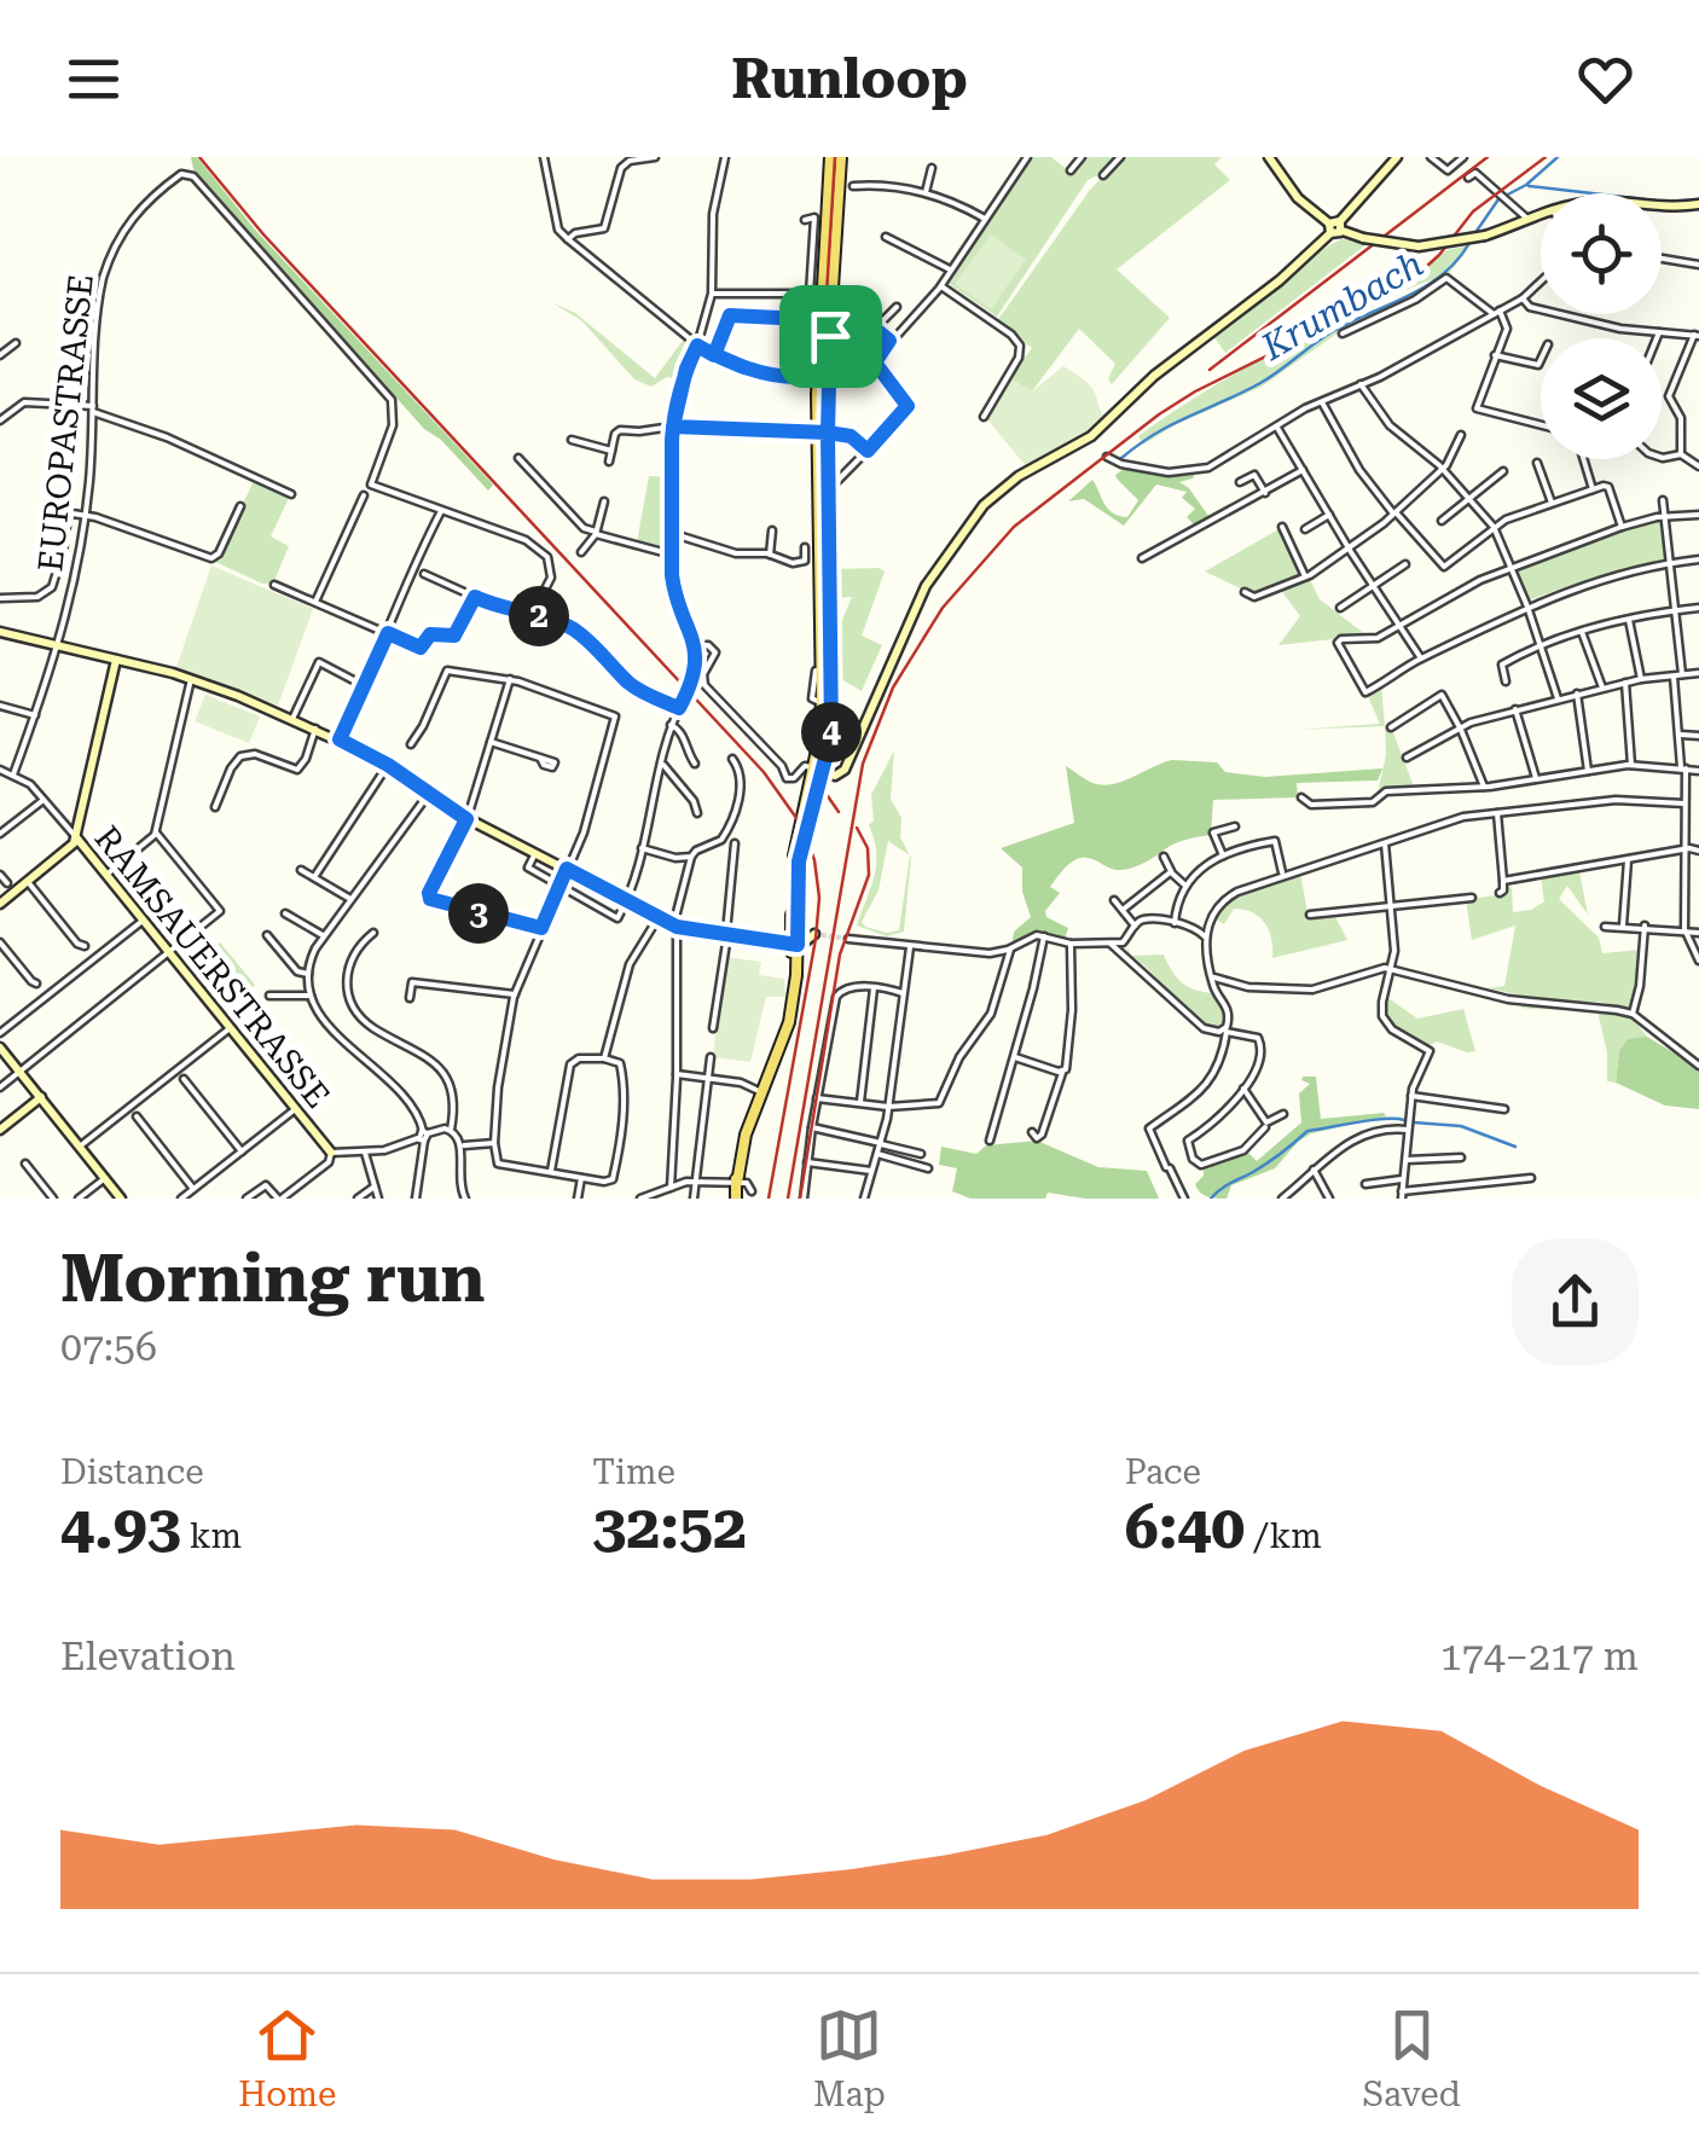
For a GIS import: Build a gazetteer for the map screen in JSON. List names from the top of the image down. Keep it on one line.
{"streets":{"street":["EUROPASTRASSE","RAMSAUERSTRASSE"]},"crossings":[["EUROPASTRASSE","RAMSAUERSTRASSE"]],"water":["Krumbach"],"page":{"header":"Runloop","pins":["2","4","3"],"heading":["Morning run","07:56"],"stats":[["Distance","4.93 km"],["Time","32:52"],["Pace","6:40 /km"]],"chart":["Elevation","174–217 m"],"tabs":["Home","Map","Saved"]}}
